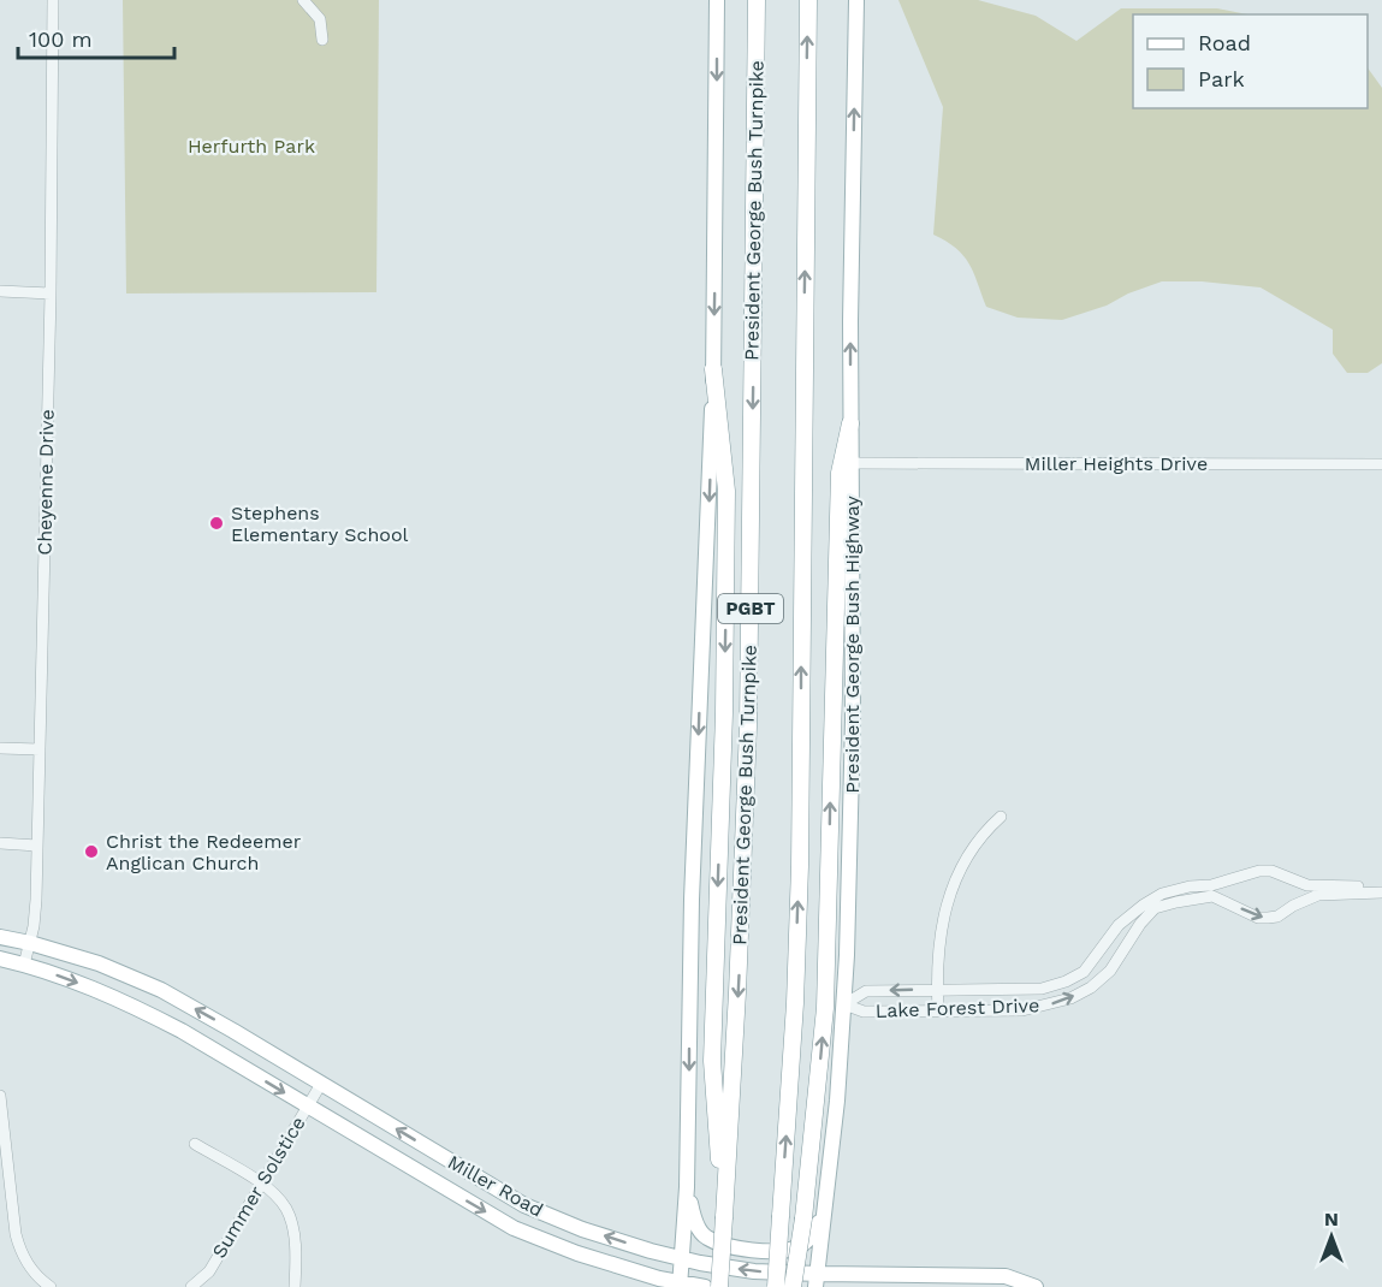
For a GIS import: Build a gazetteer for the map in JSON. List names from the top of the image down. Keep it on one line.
{"streets":{"highway":["President George Bush Turnpike","PGBT"],"main road":["President George Bush Highway","Miller Road"],"street":["Miller Heights Drive","Cheyenne Drive","Lake Forest Drive","Summer Solstice"]},"crossings":[["Miller Heights Drive","President George Bush Highway"],["Cheyenne Drive","Miller Road"],["President George Bush Highway","Lake Forest Drive"],["President George Bush Highway","Miller Road"],["Miller Road","Summer Solstice"]],"parks":["Herfurth Park"],"places":["Stephens Elementary School","Christ the Redeemer Anglican Church"],"legend":["Road","Park"],"scale_bar":"100 m","north":"top"}
